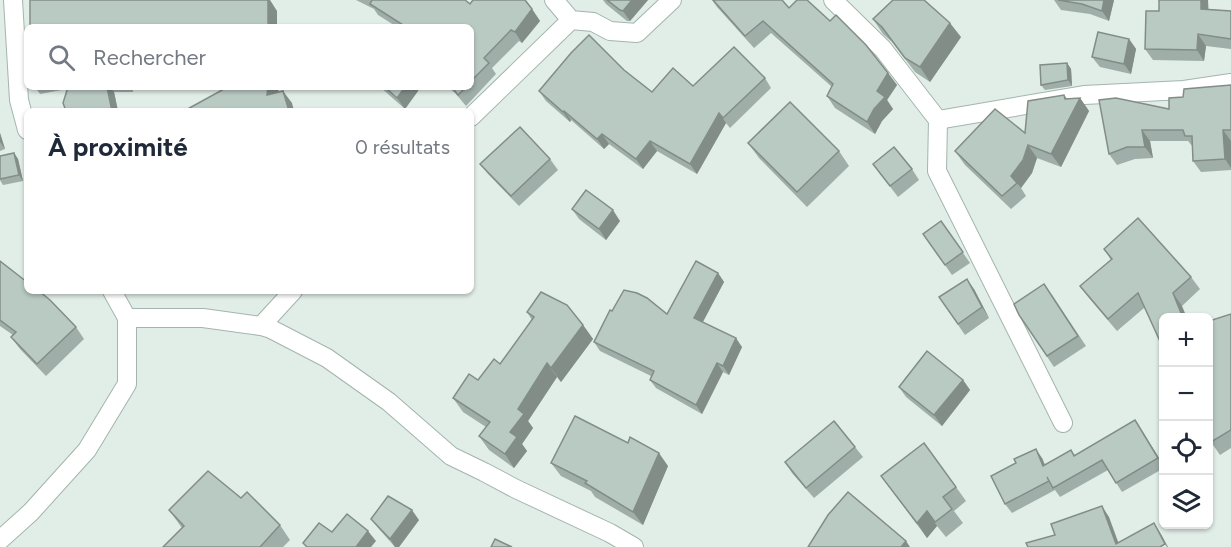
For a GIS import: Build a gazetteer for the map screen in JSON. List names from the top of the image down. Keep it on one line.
{"page":{"search":"Rechercher","heading":["À proximité","0 résultats"],"map_buttons":["+","−"]}}
